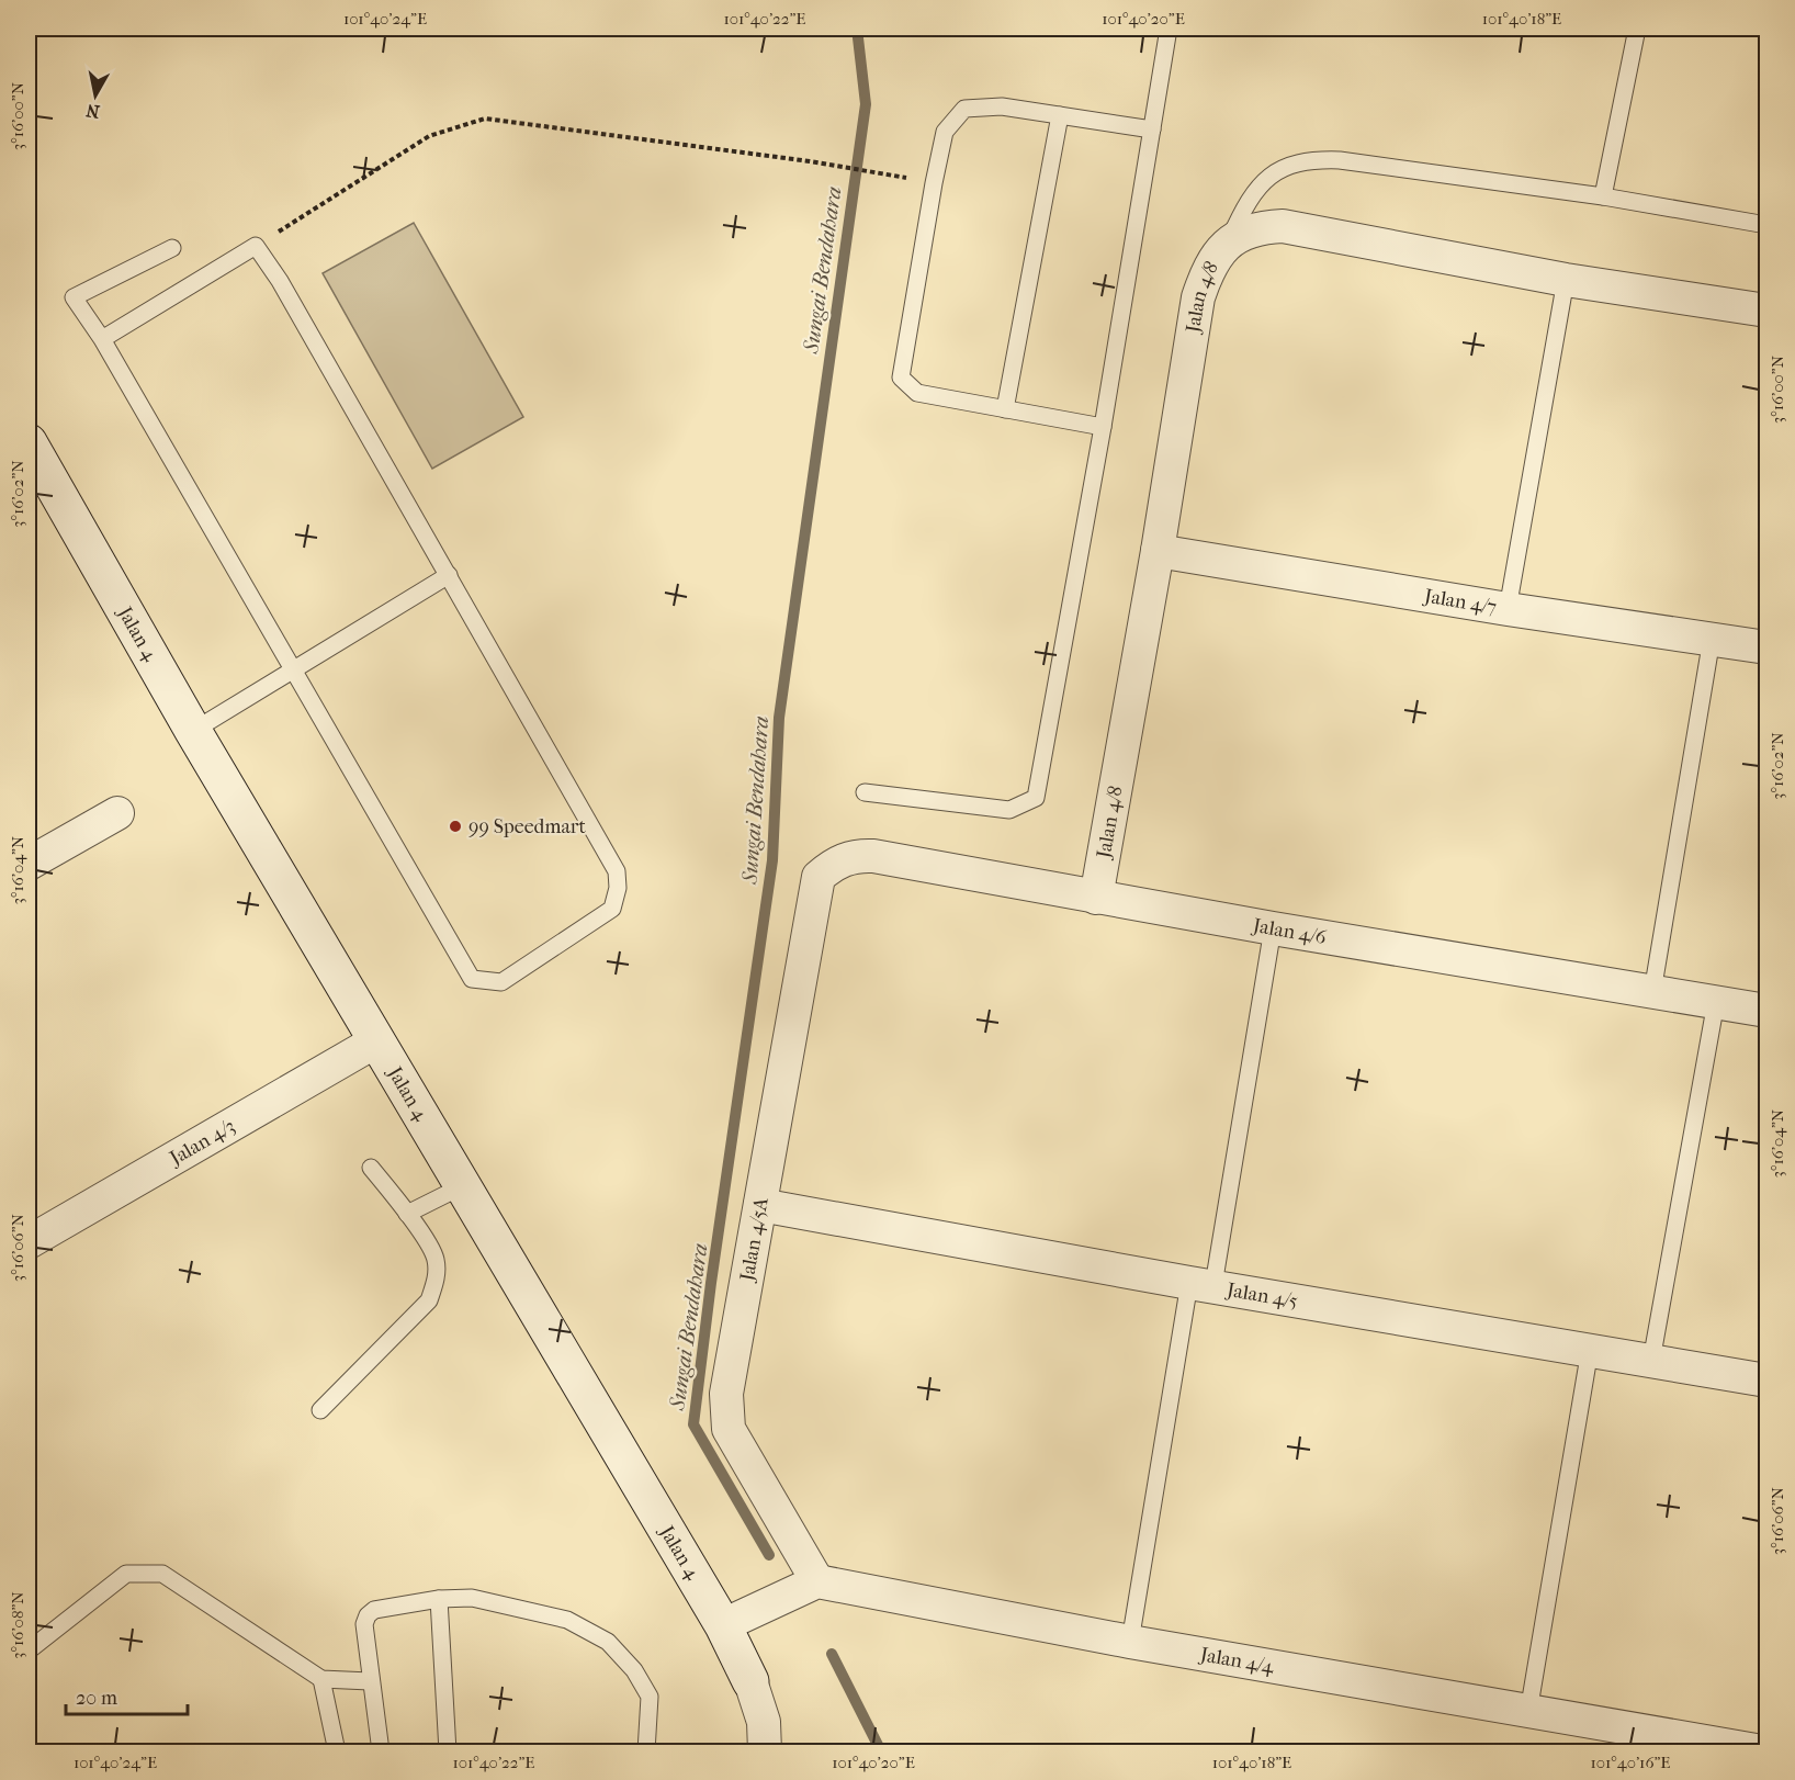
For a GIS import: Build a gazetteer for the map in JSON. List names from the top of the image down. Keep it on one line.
{"streets":{"street":["Jalan 4/8","Jalan 4/7","Jalan 4","Jalan 4/6","Jalan 4/3","Jalan 4/5A","Jalan 4/5","Jalan 4/4"]},"crossings":[["Jalan 4/8","Jalan 4/7"],["Jalan 4/8","Jalan 4/6"],["Jalan 4","Jalan 4/3"],["Jalan 4/6","Jalan 4/5A"],["Jalan 4/5A","Jalan 4/5"],["Jalan 4/5A","Jalan 4/4"]],"water":["Sungai Bendahara"],"places":["99 Speedmart"],"scale_bar":"20 m","north":"bottom","coordinates":["101°40'24\"E","101°40'22\"E","101°40'20\"E","101°40'18\"E","3°16'00\"N","3°16'02\"N","3°16'04\"N","3°16'06\"N","3°16'08\"N","101°40'16\"E"]}
